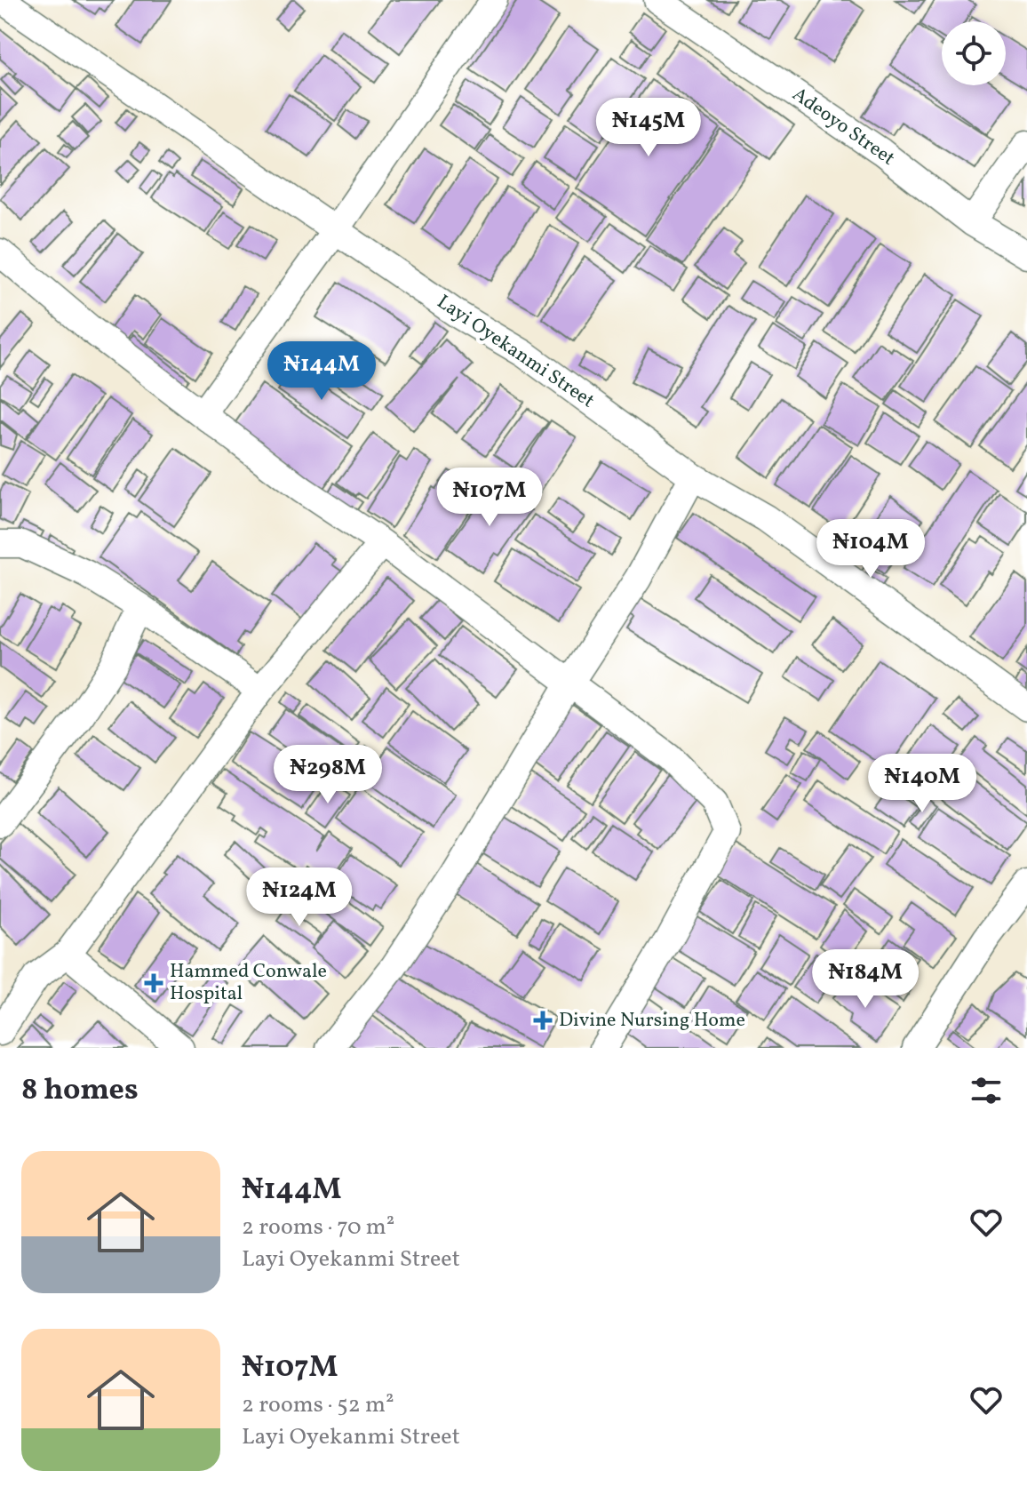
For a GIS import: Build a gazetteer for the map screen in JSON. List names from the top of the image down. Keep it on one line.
{"streets":{"street":["Adeoyo Street","Layi Oyekanmi Street"]},"places":{"health":["Hammed Conwale Hospital","Divine Nursing Home"]},"page":{"price":["₦145M","₦144M","₦107M","₦104M","₦298M","₦140M","₦124M","₦184M"],"heading":"8 homes","list":[{"name":"₦144M","note":"2 rooms · 70 m² · Layi Oyekanmi Street"},{"name":"₦107M","note":"2 rooms · 52 m² · Layi Oyekanmi Street"}]}}
